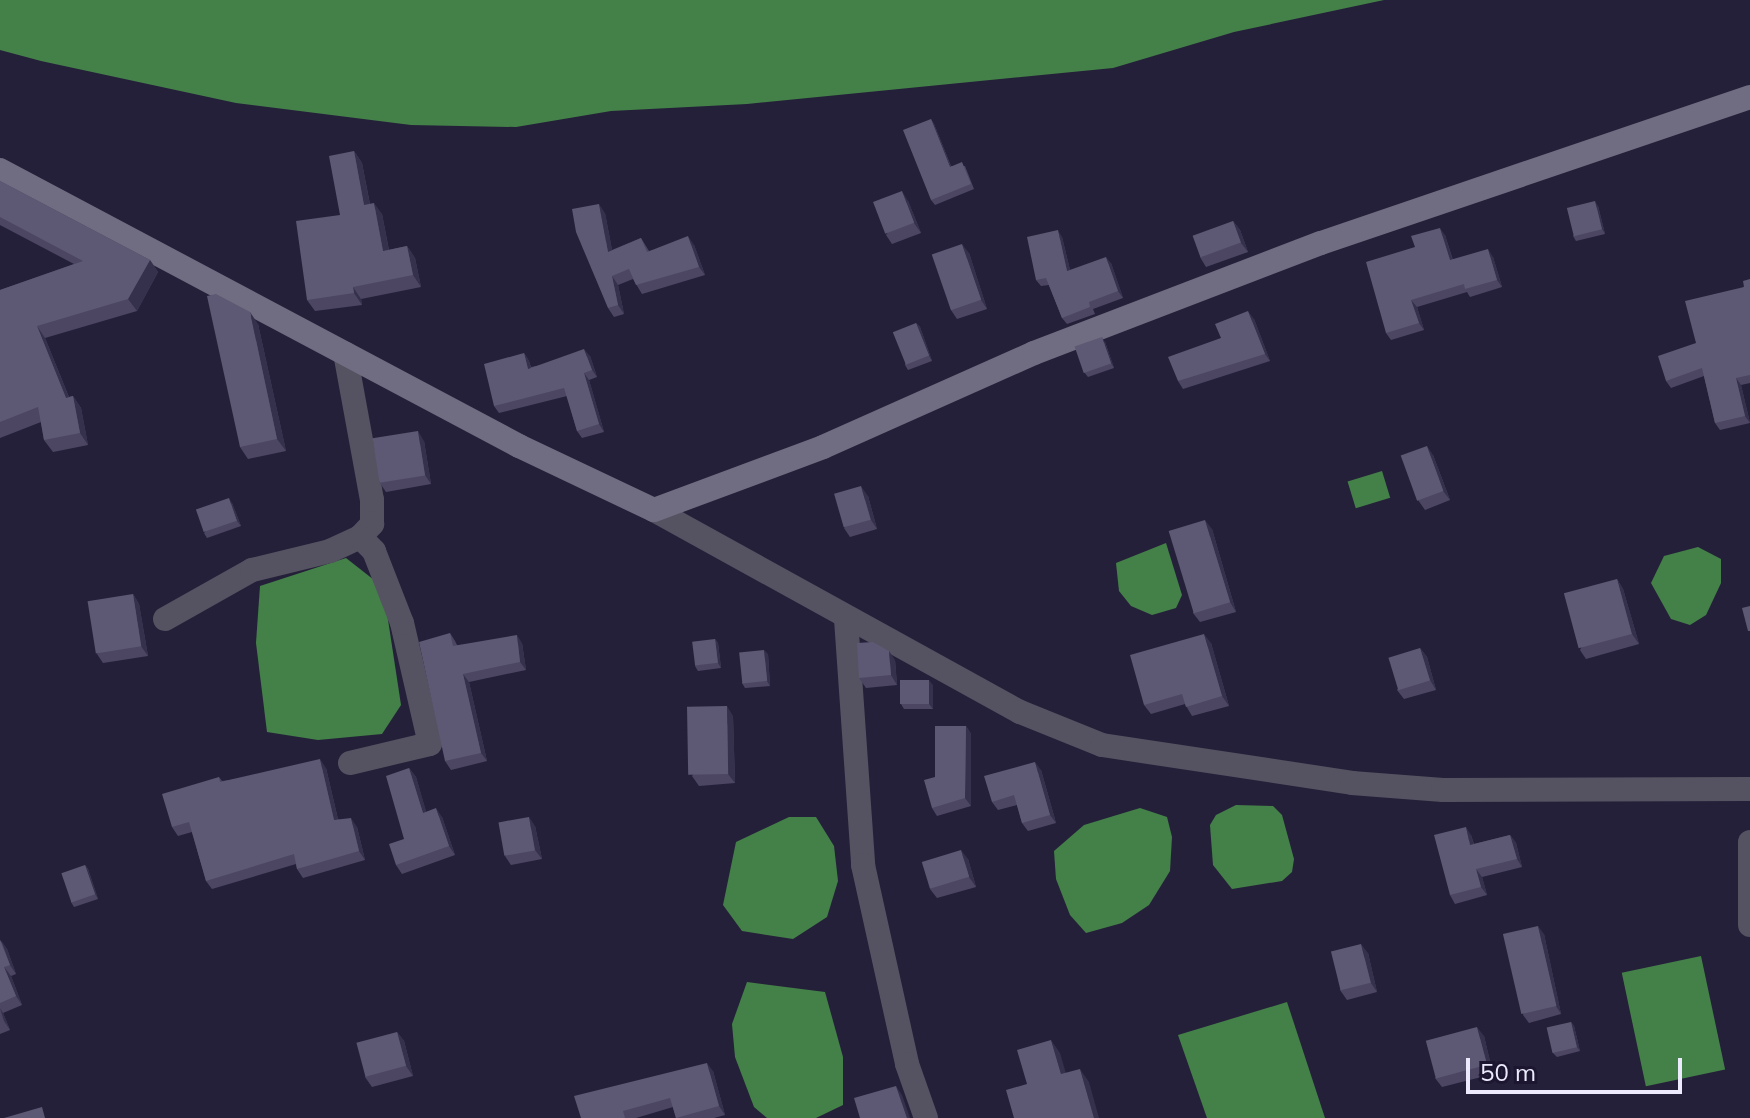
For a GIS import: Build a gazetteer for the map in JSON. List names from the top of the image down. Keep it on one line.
{"scale_bar":"50 m"}
